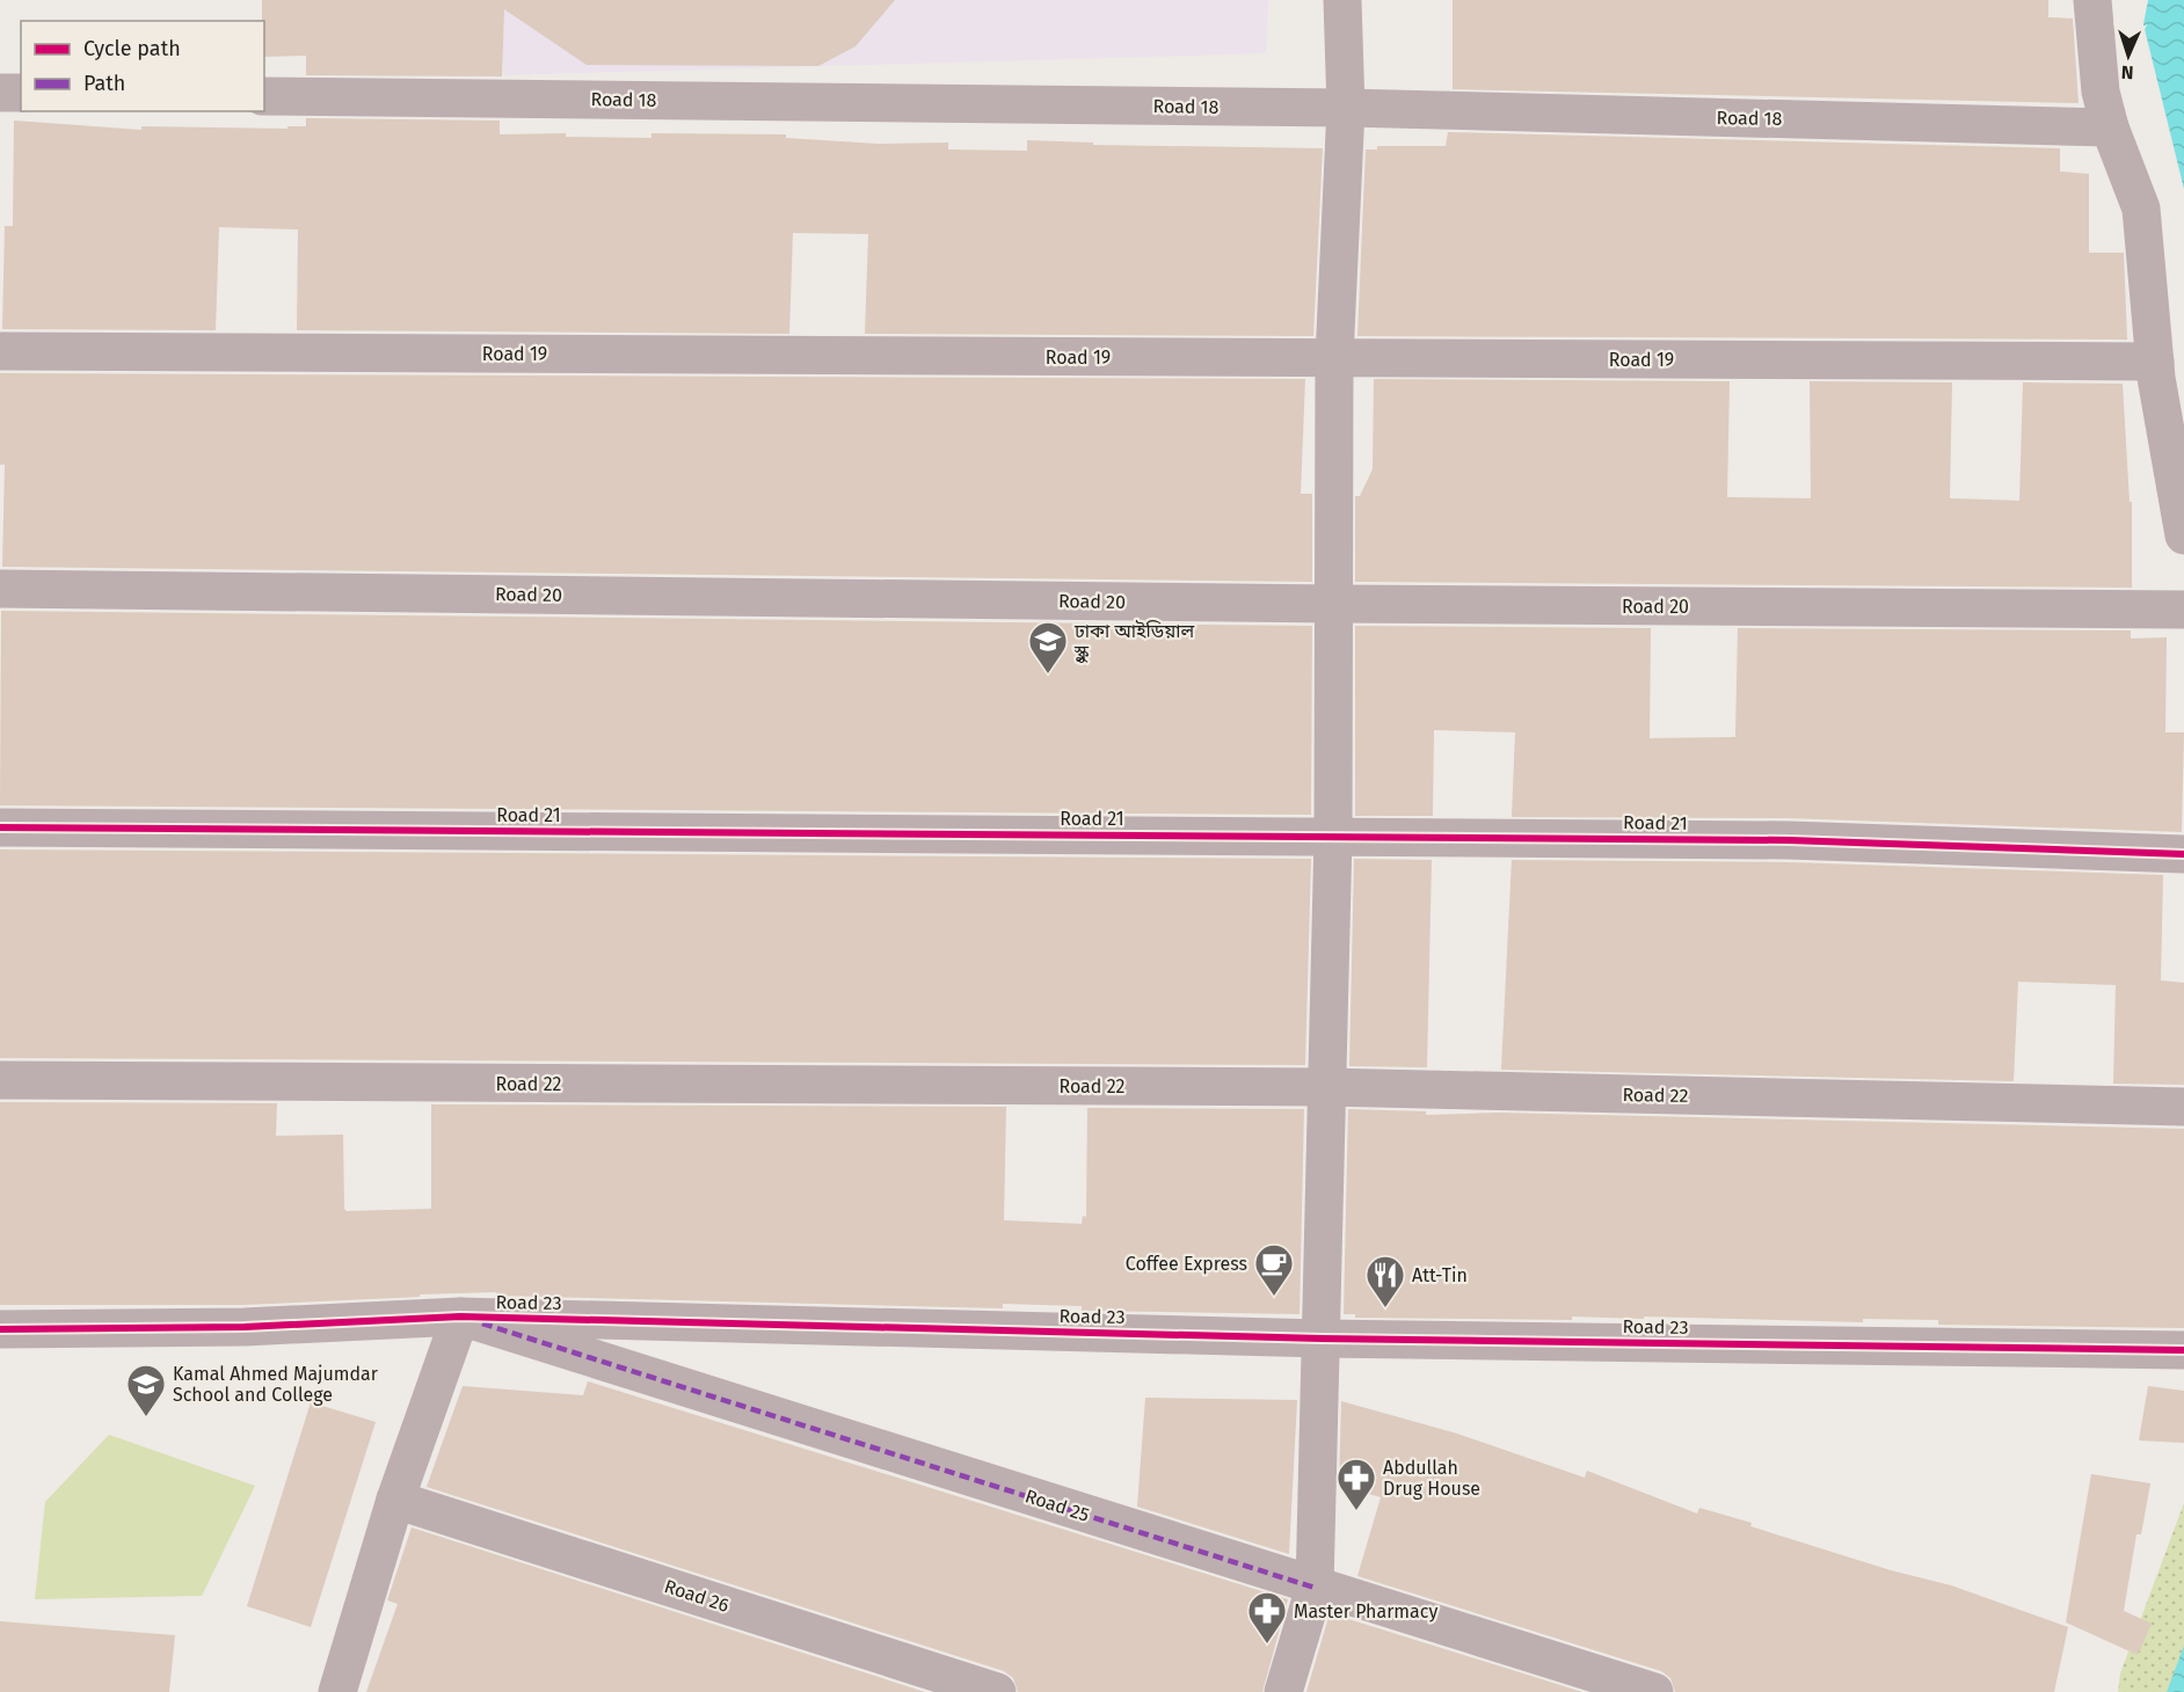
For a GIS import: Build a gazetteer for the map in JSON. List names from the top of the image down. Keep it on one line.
{"streets":{"street":["Road 18","Road 19","Road 20","Road 21","Road 22","Road 23","Road 25","Road 26"]},"crossings":[["Road 23","Road 25"]],"places":{"school or university":["ঢাকা আইডিয়াল স্কুল","Kamal Ahmed Majumdar School and College"],"cafe":["Coffee Express"],"restaurant":["Att-Tin"],"pharmacy":["Abdullah Drug House","Master Pharmacy"]},"legend":["Cycle path","Path"],"north":"bottom"}
